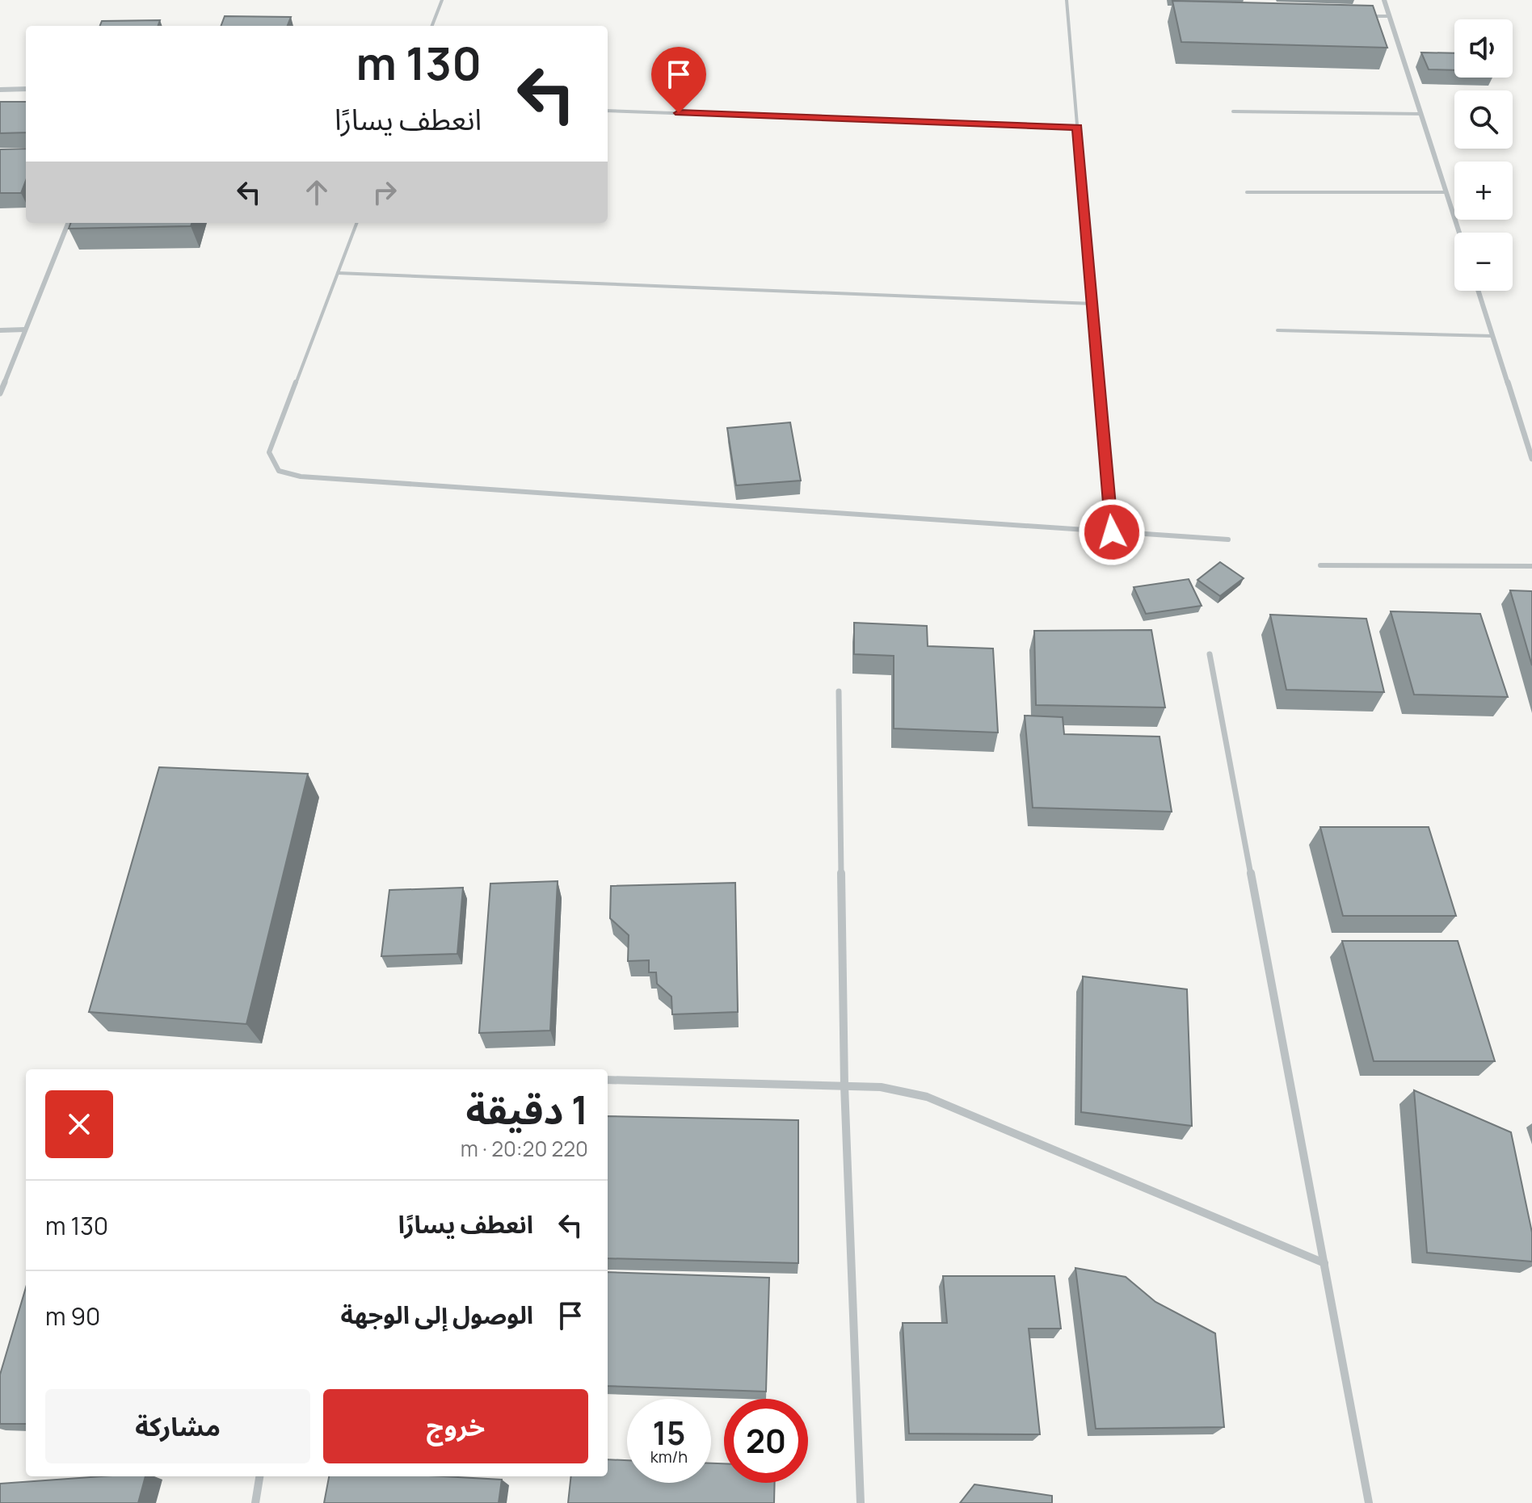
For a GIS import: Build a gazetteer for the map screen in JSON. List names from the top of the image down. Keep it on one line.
{"page":{"map_buttons":["+","−"],"turn":["130 m","انعطف يسارًا"],"heading":["1 دقيقة","220 m · 20:20"],"list":[{"name":"انعطف يسارًا","value":"130 m"},{"name":"الوصول إلى الوجهة","value":"90 m"}],"buttons":["خروج","مشاركة"],"speed":"15 km/h","limit":"20"}}
